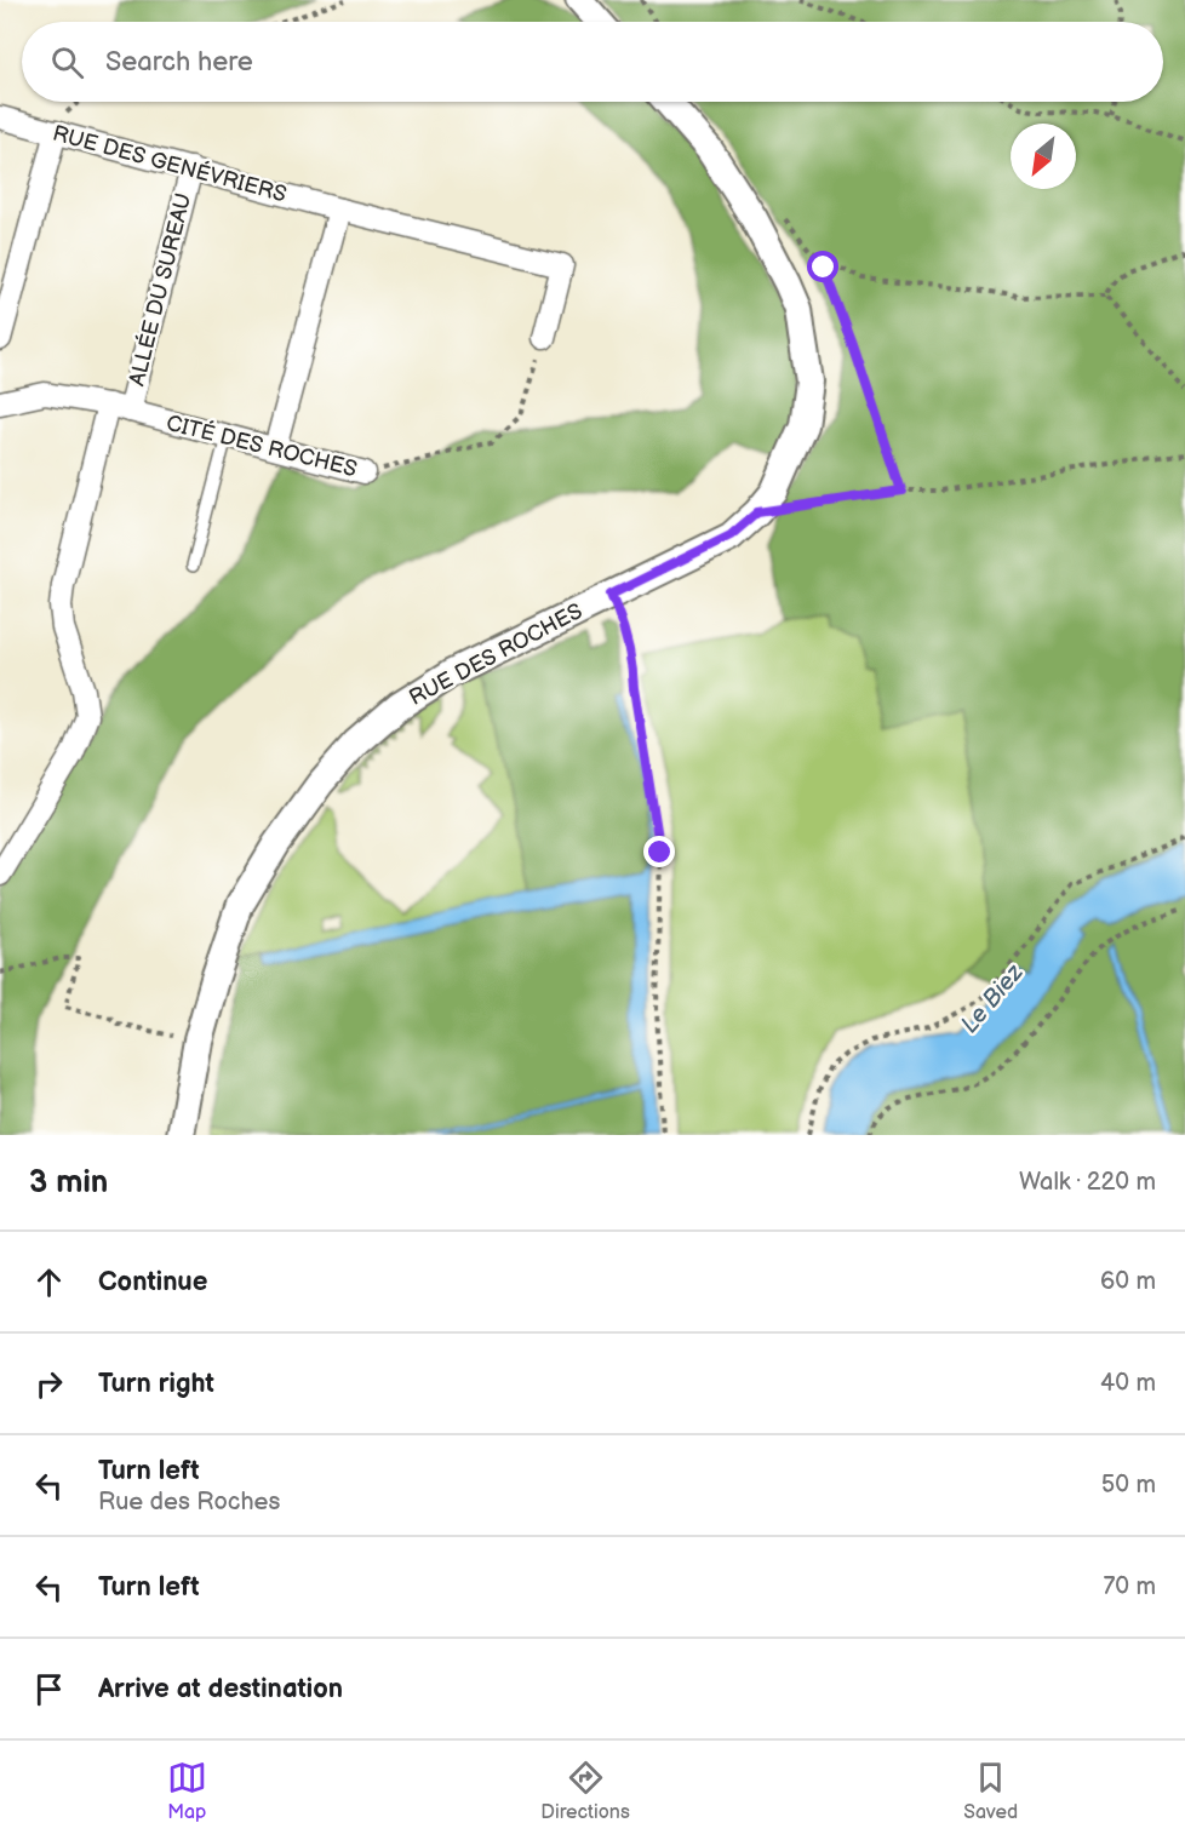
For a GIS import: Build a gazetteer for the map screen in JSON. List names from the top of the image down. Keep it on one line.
{"streets":{"street":["RUE DES GENÉVRIERS","ALLÉE DU SUREAU","CITÉ DES ROCHES","RUE DES ROCHES"]},"crossings":[["RUE DES GENÉVRIERS","ALLÉE DU SUREAU"],["RUE DES GENÉVRIERS","CITÉ DES ROCHES"],["ALLÉE DU SUREAU","CITÉ DES ROCHES"]],"water":["Le Biez"],"north":"bottom left","page":{"search":"Search here","heading":["3 min","Walk · 220 m"],"list":[["Continue","60 m"],["Turn right","40 m"],["Turn left","Rue des Roches","50 m"],["Turn left","70 m"],"Arrive at destination"],"nav":["Map","Directions","Saved"]}}
